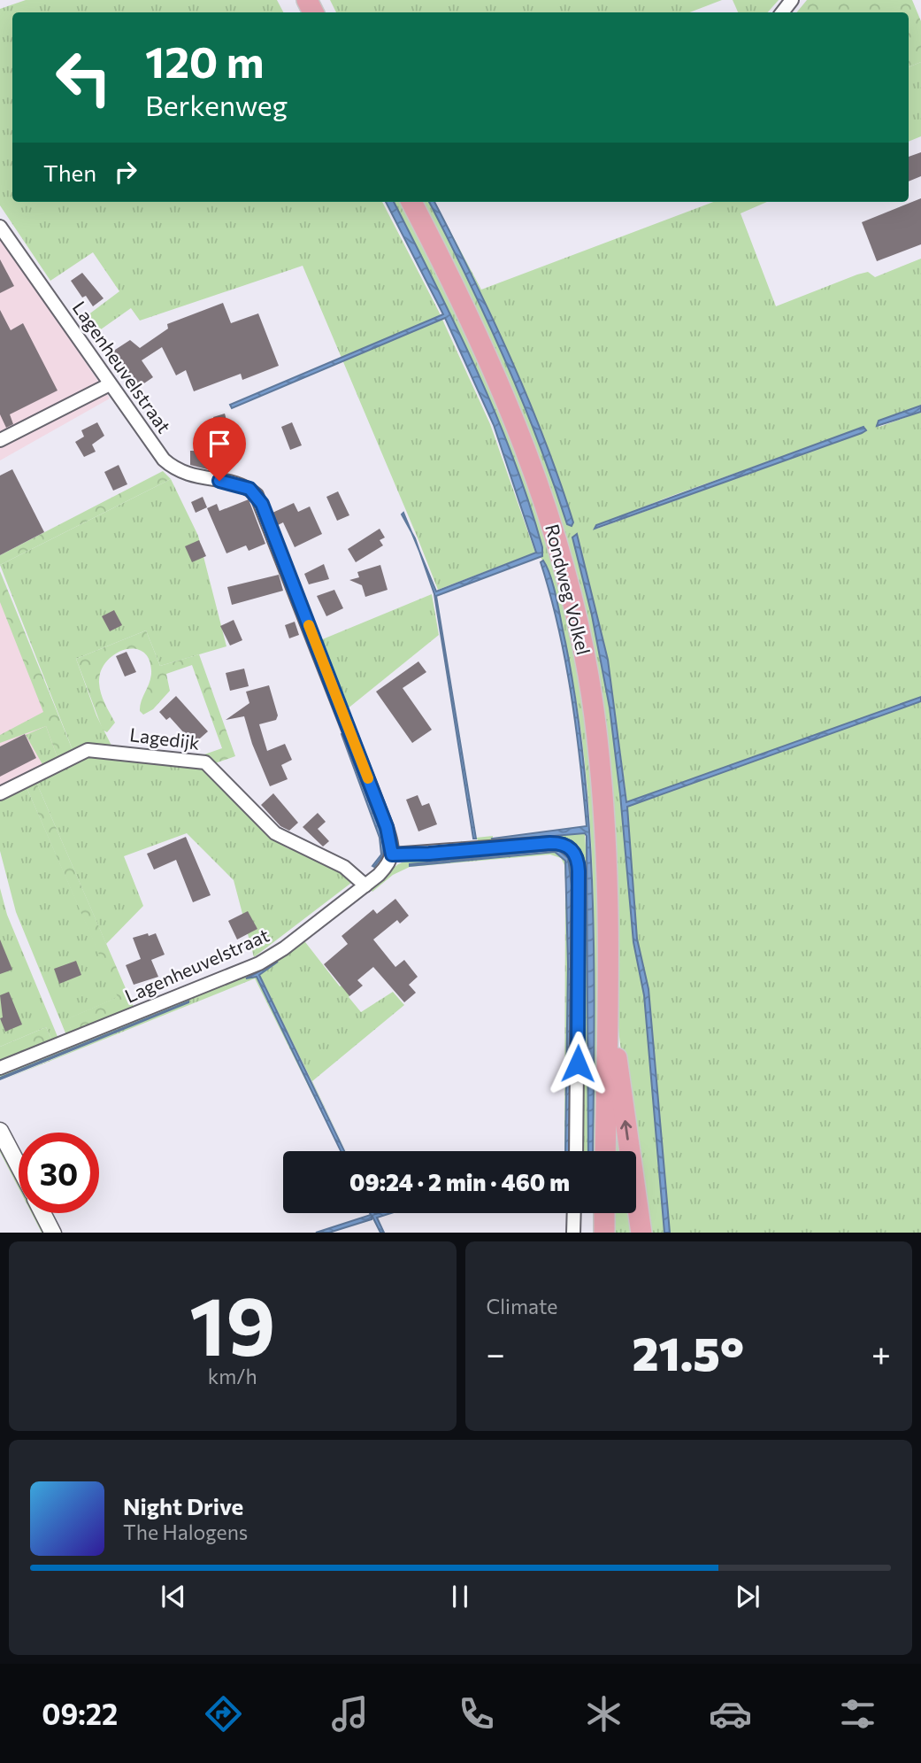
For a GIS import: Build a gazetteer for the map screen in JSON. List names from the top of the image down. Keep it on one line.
{"streets":{"main road":["Rondweg Volkel"],"street":["Lagenheuvelstraat","Lagedijk"]},"crossings":[["Lagenheuvelstraat","Lagedijk"]],"page":{"turn":["120 m","Berkenweg"],"then":"Then","limit":"30","trip":"09:24 · 2 min · 460 m","tile":[["19","km/h"],"Climate"],"heat":["−","21.5°","+"],"song":["Night Drive","The Halogens"],"tabs":"09:22"}}
